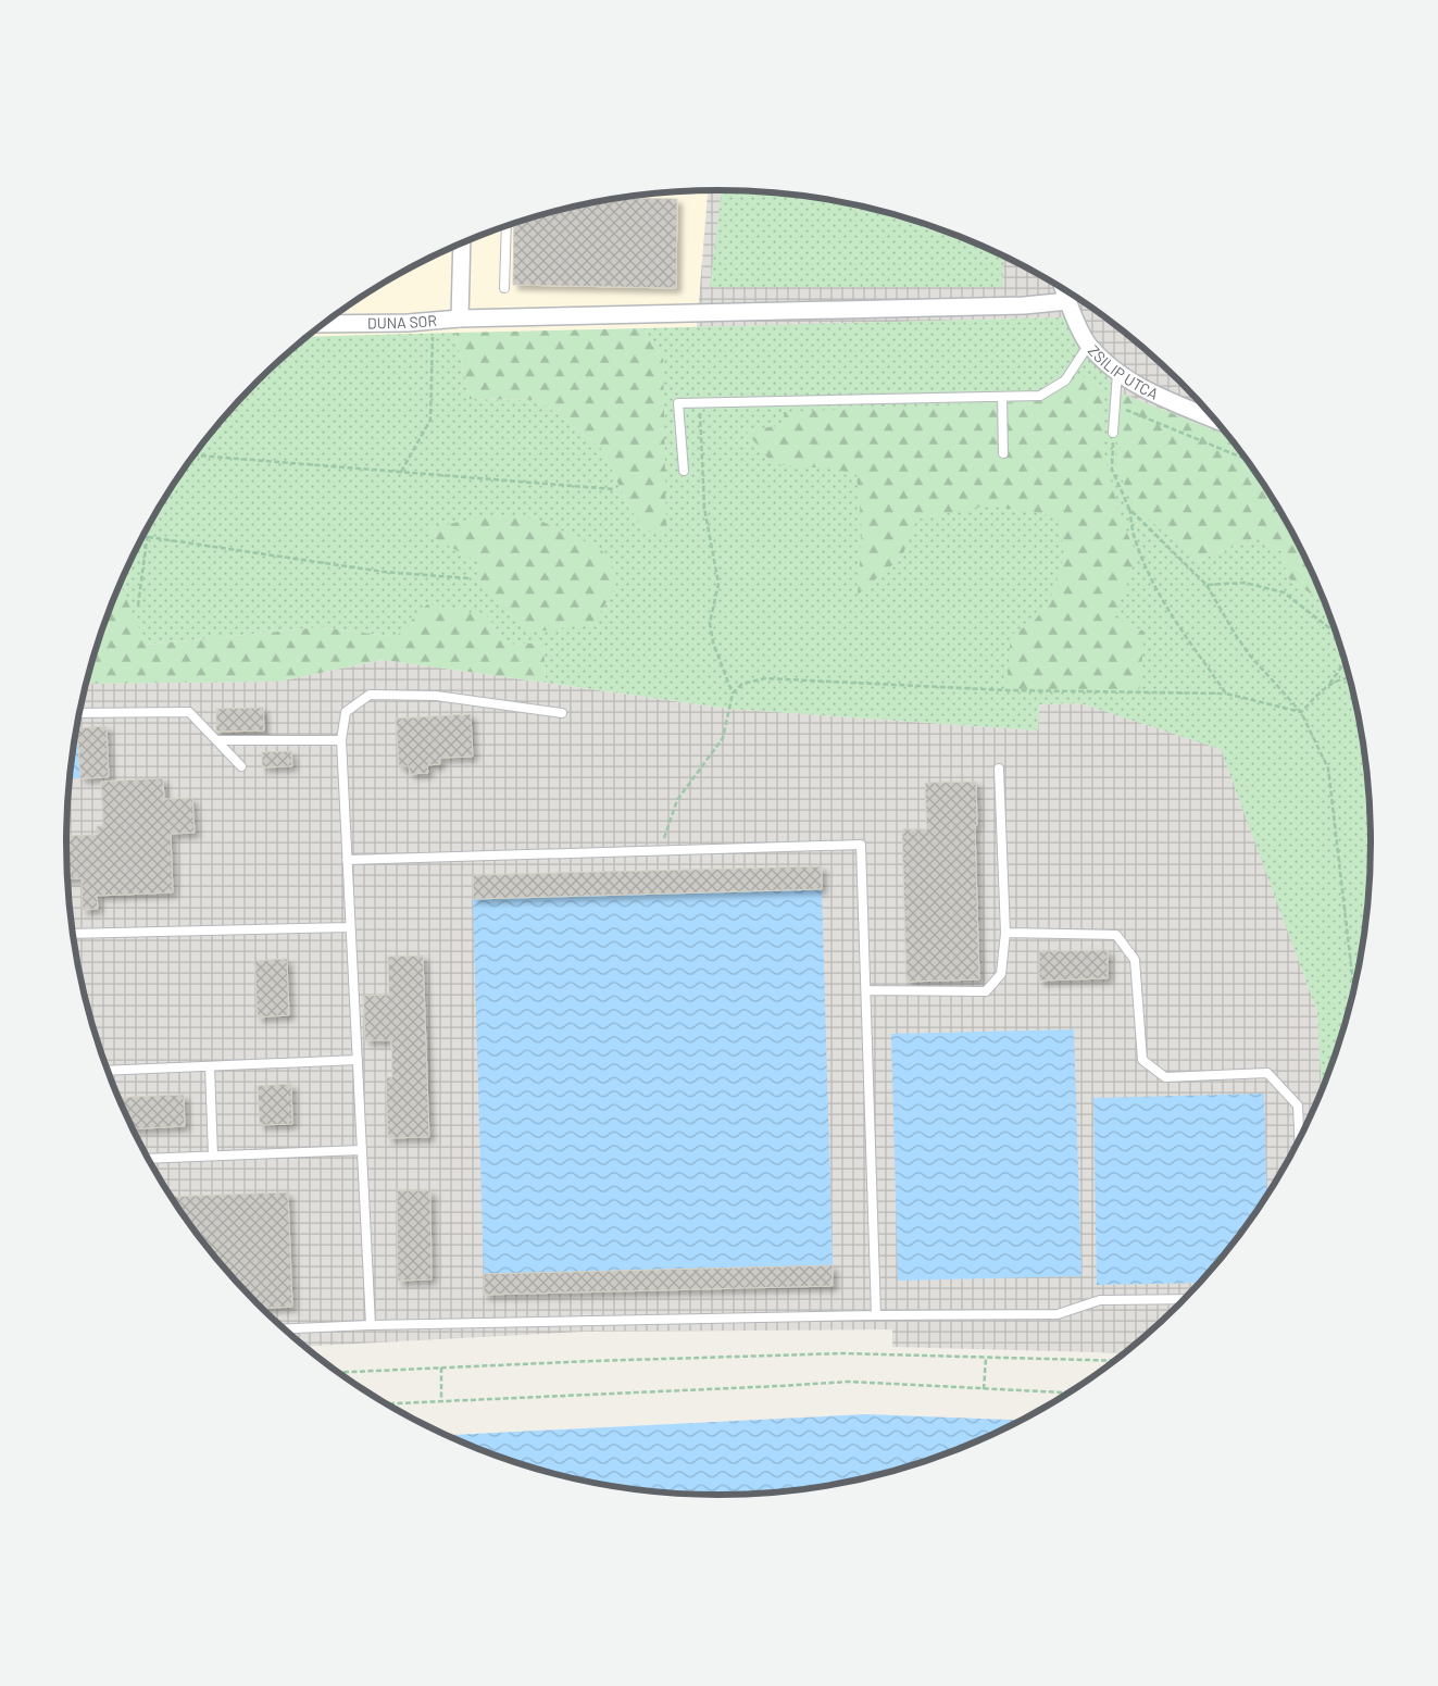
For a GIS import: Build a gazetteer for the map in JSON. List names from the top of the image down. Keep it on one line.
{"streets":{"street":["DUNA SOR","ZSILIP UTCA"]},"crossings":[["DUNA SOR","ZSILIP UTCA"]]}
